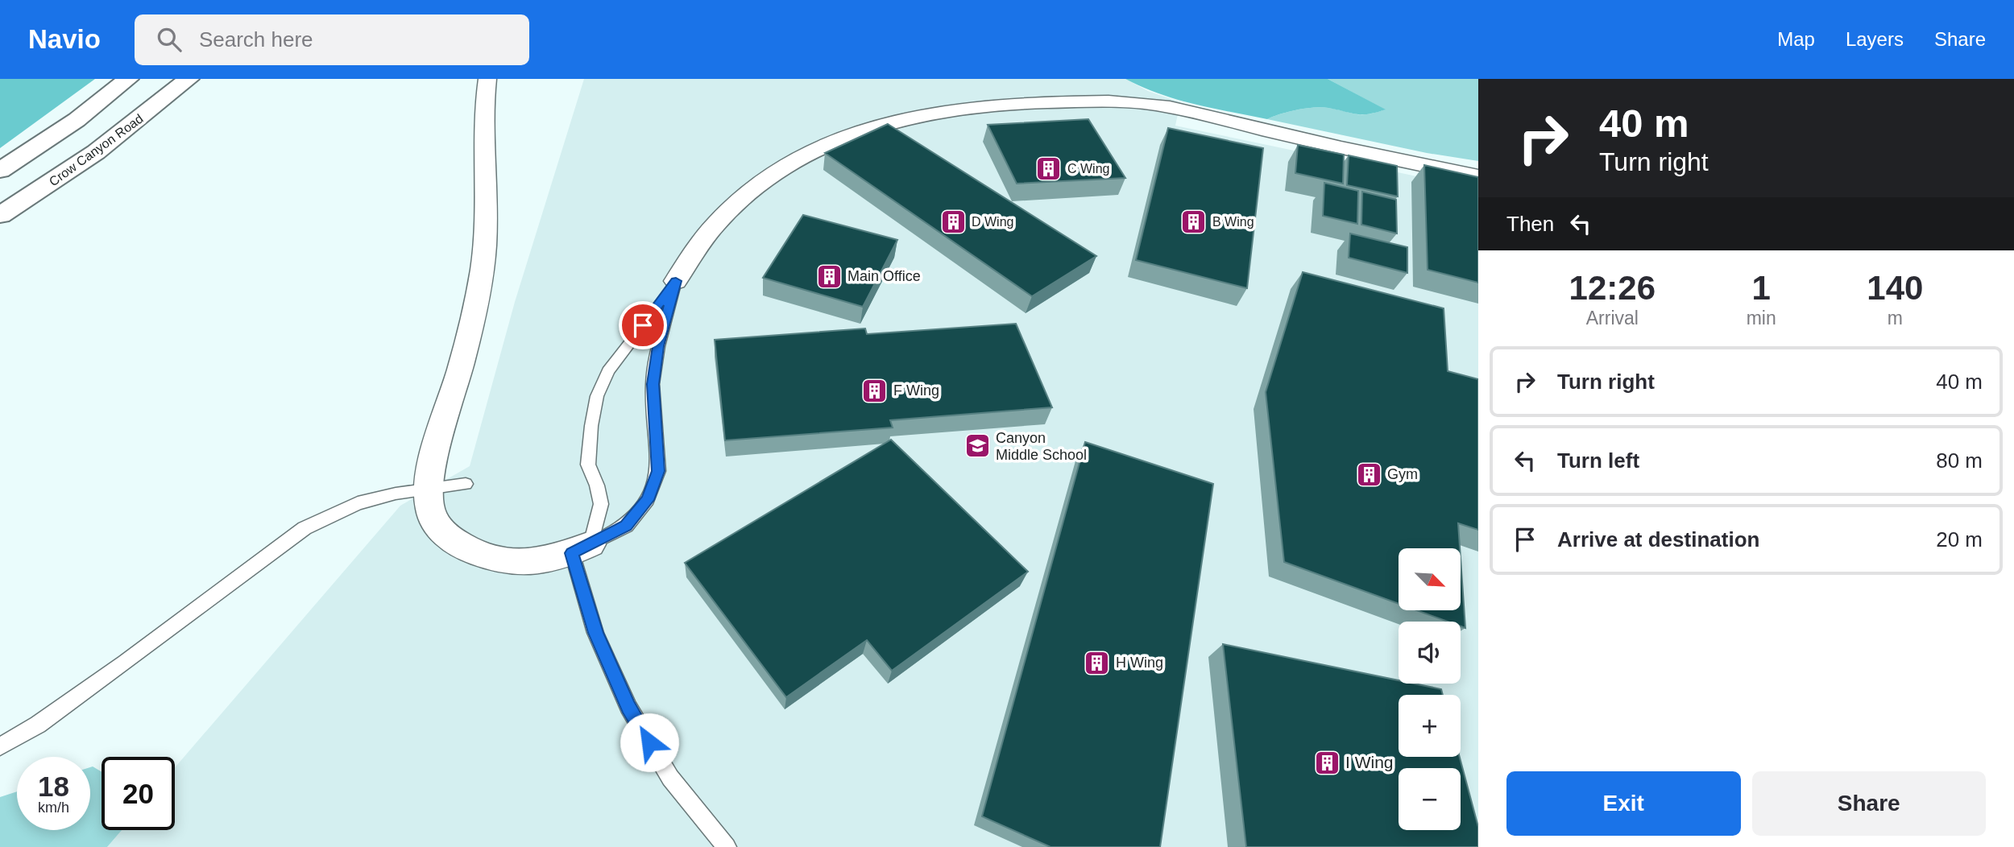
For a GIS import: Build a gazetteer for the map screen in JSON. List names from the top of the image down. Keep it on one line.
{"streets":{"main road":["Crow Canyon Road"]},"places":{"building":["C Wing","D Wing","B Wing","Main Office","F Wing","Gym","H Wing","I Wing"],"school or university":["Canyon Middle School"]},"north":"bottom right","page":{"header":"Navio","search":"Search here","nav":["Map","Layers","Share"],"turn":["40 m","Turn right"],"then":"Then","eta":["12:26","Arrival","1","min","140","m"],"list":[{"name":"Turn right","value":"40 m"},{"name":"Turn left","value":"80 m"},{"name":"Arrive at destination","value":"20 m"}],"map_buttons":["+","−"],"speed":"18 km/h","limit":"20","buttons":["Exit","Share"]}}
